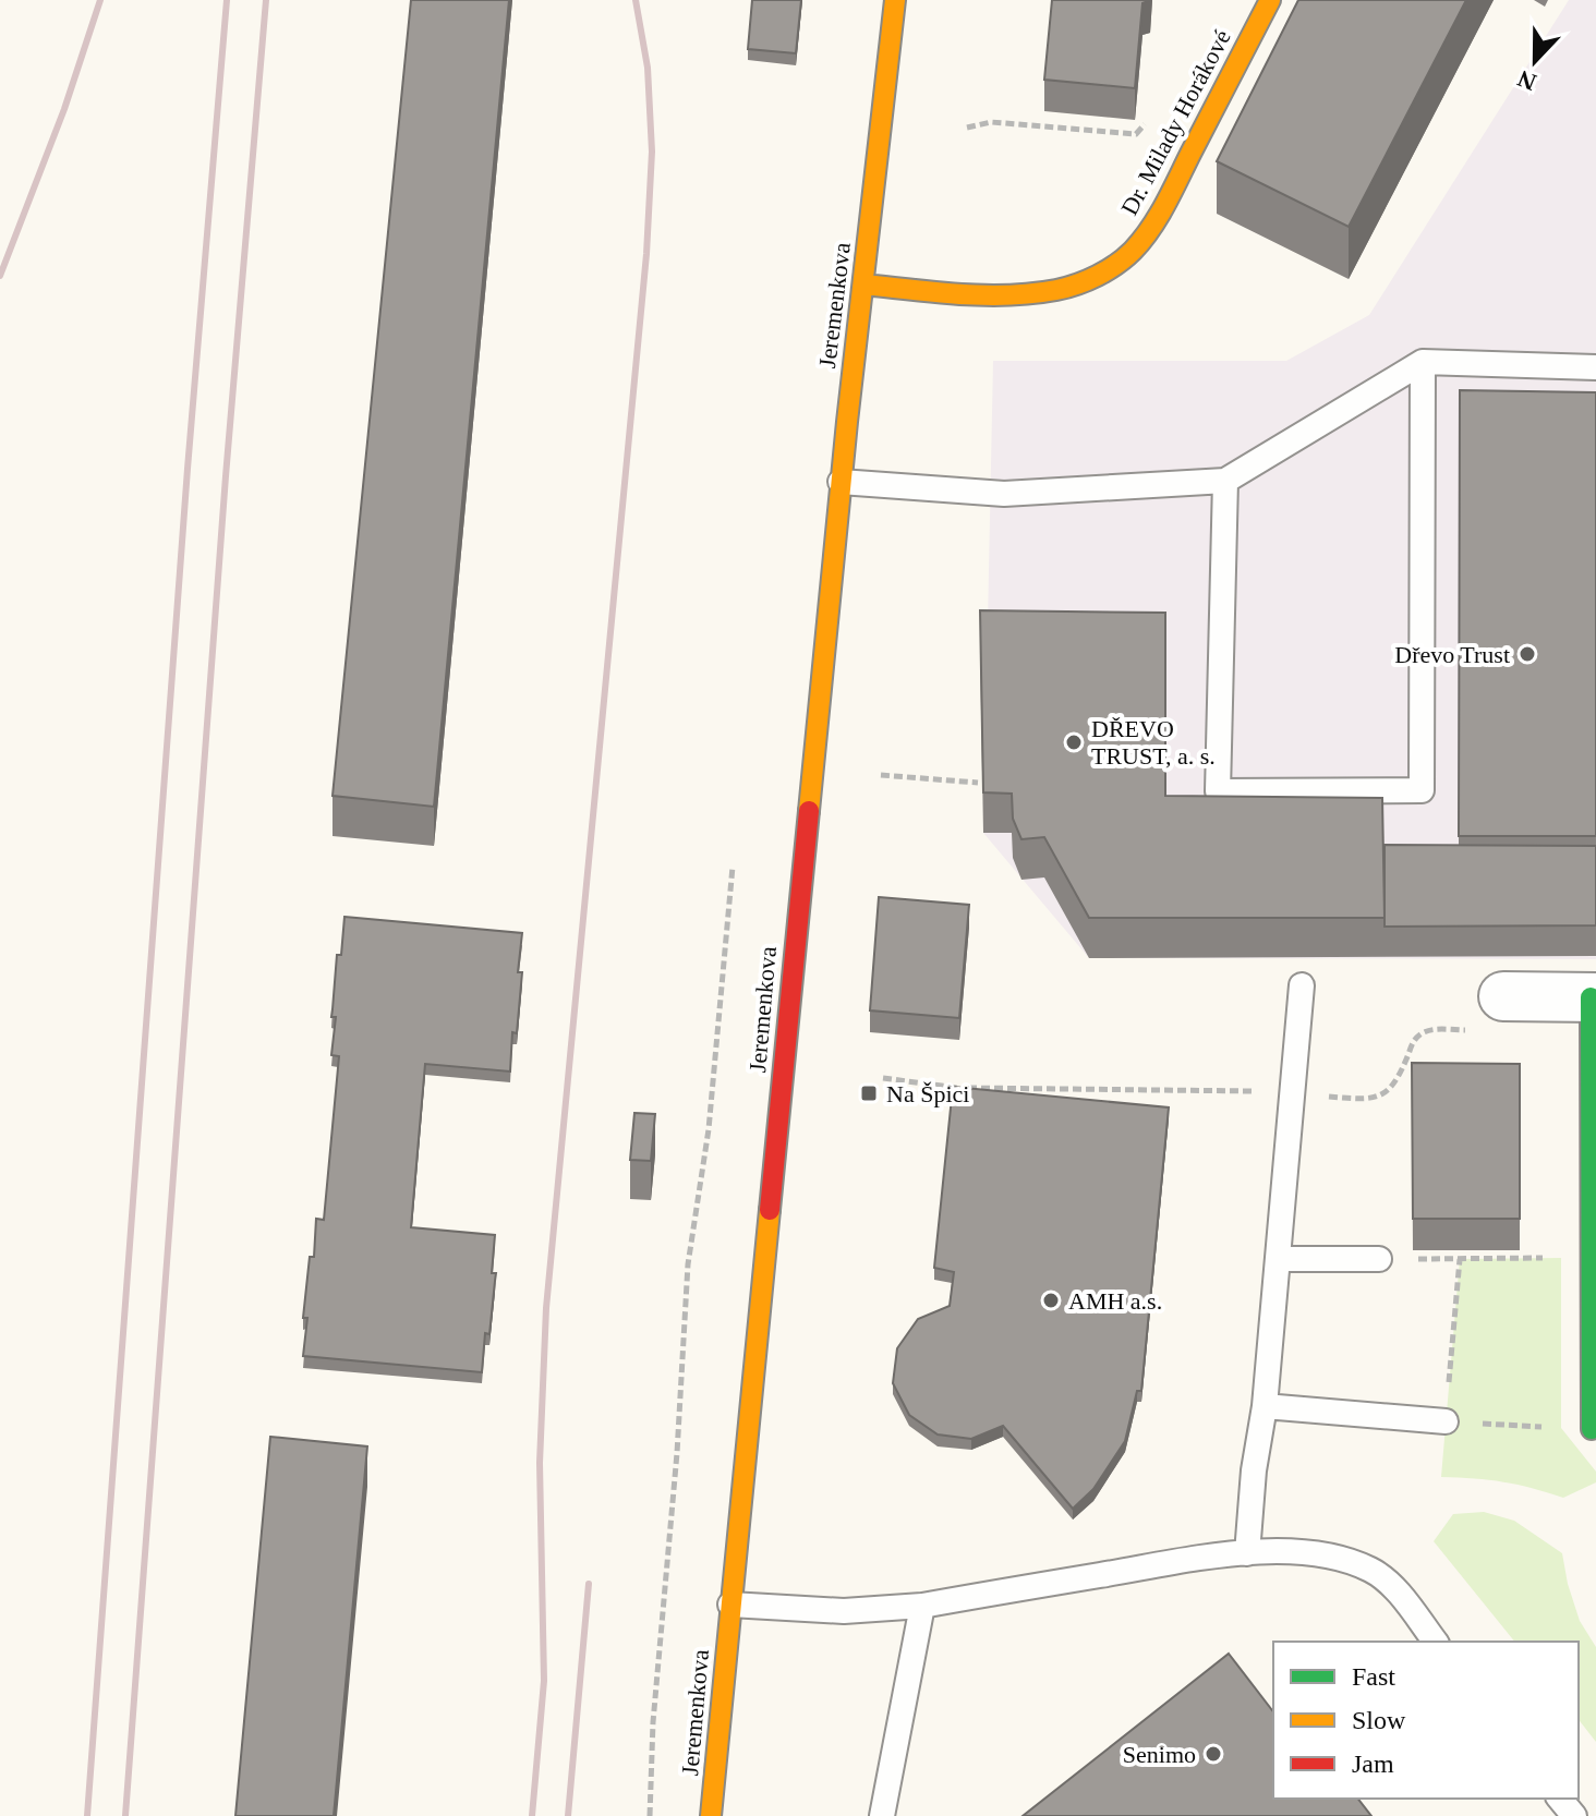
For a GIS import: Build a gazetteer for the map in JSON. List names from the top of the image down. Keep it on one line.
{"streets":{"street":["Dr. Milady Horákové","Jeremenkova"]},"crossings":[["Dr. Milady Horákové","Jeremenkova"]],"places":{"other":["Dřevo Trust","DŘEVO TRUST, a. s.","AMH a.s.","Senimo"],"transit":["Na Špici"]},"legend":["Fast","Slow","Jam"],"north":"bottom"}
